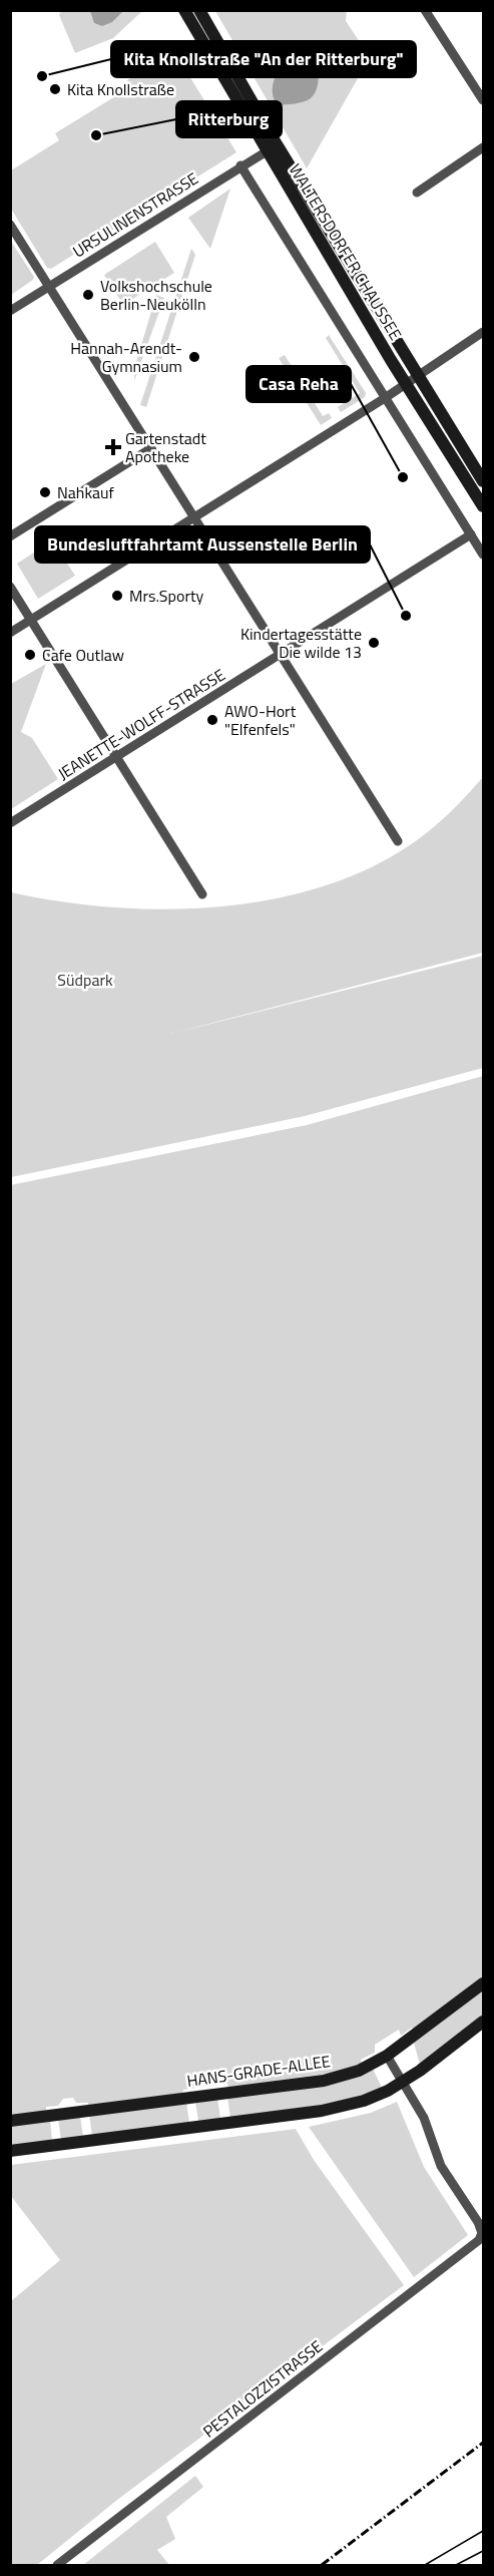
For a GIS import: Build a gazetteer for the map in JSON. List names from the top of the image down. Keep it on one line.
{"streets":{"main road":["WALTERSDORFER CHAUSSEE","HANS-GRADE-ALLEE"],"street":["URSULINENSTRASSE","JEANETTE-WOLFF-STRASSE","PESTALOZZISTRASSE"]},"crossings":[["URSULINENSTRASSE","WALTERSDORFER CHAUSSEE"]],"parks":["Südpark"],"places":{"other":["Kita Knollstraße \"An der Ritterburg\"","Kita Knollstraße","Ritterburg","Volkshochschule Berlin-Neukölln","Hannah-Arendt- Gymnasium","Casa Reha","Nahkauf","Mrs.Sporty","Bundesluftfahrtamt Aussenstelle Berlin","Kindertagesstätte Die wilde 13","Cafe Outlaw","AWO-Hort \"Elfenfels\""],"health":["Gartenstadt Apotheke"]}}
